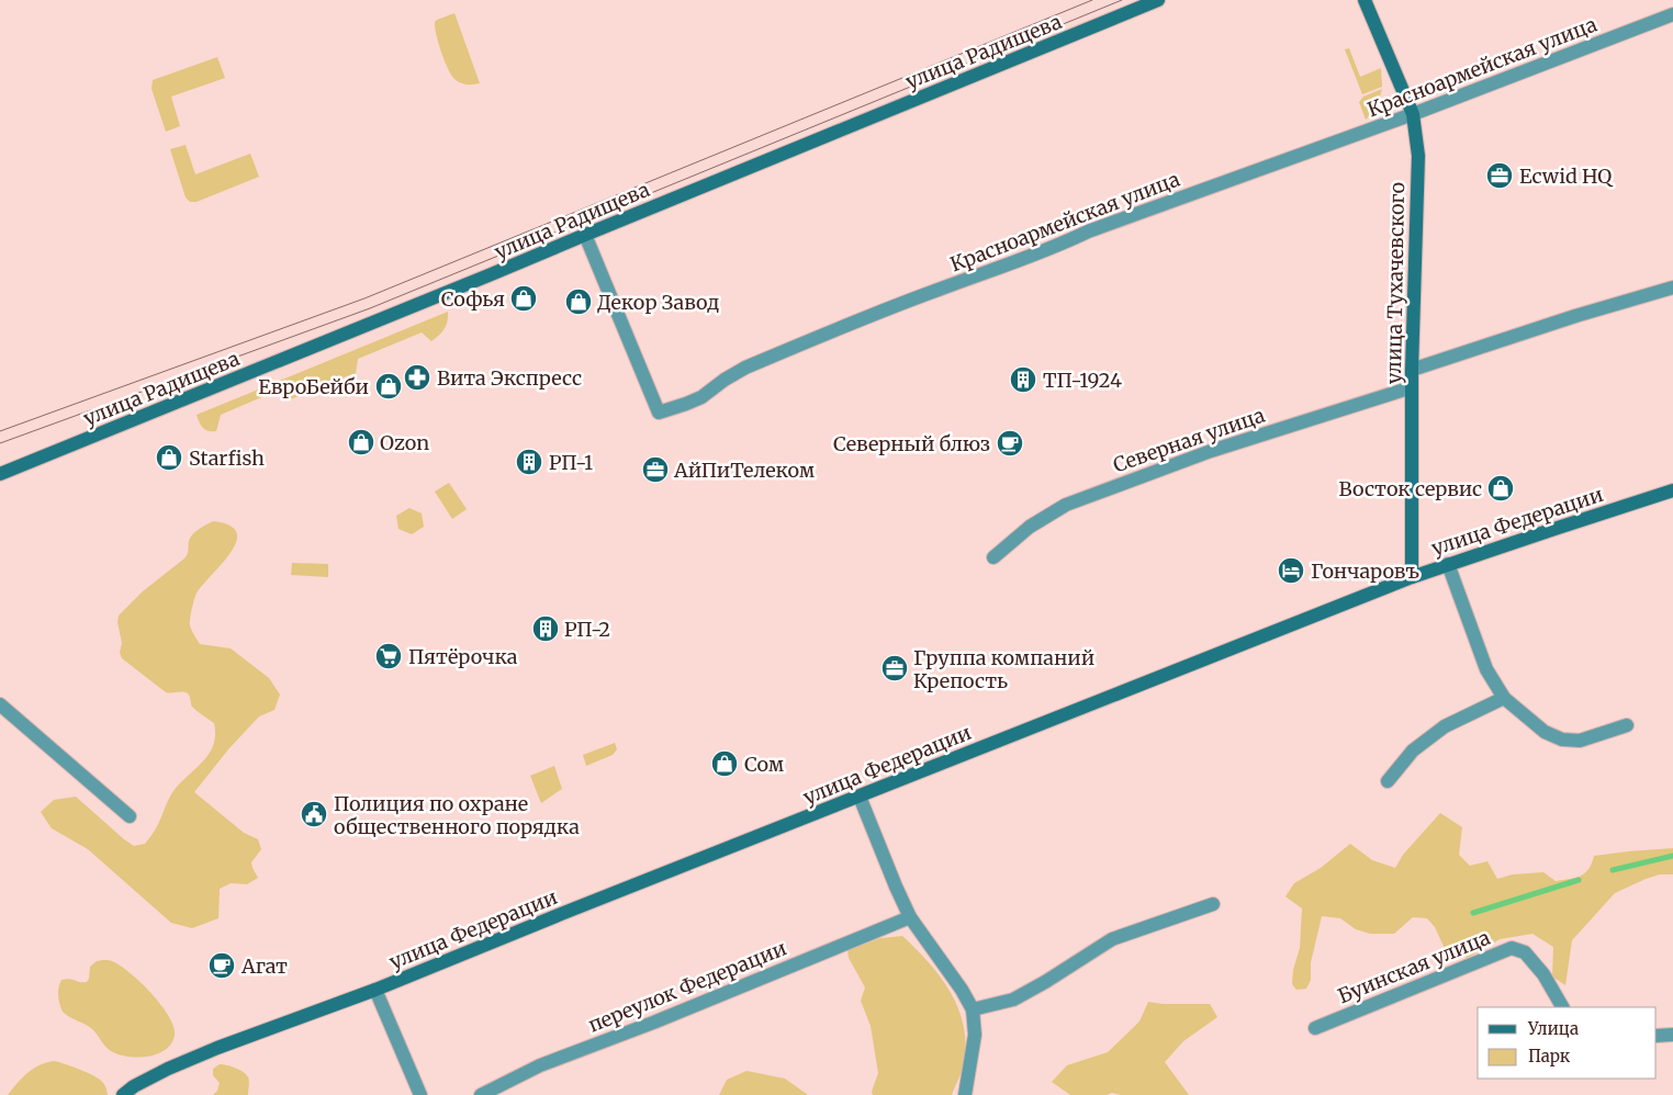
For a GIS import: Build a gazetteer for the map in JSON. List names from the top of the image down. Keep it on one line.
{"streets":{"street":["улица Радищева","Красноармейская улица","улица Тухачевского","Северная улица","улица Федерации","Буинская улица","переулок Федерации"]},"crossings":[["улица Радищева","Красноармейская улица"],["Красноармейская улица","улица Тухачевского"],["улица Тухачевского","Северная улица"],["улица Тухачевского","улица Федерации"]],"places":{"office":["Ecwid HQ","АйПиТелеком","Группа компаний Крепость"],"shop":["Софья","Декор Завод","ЕвроБейби","Ozon","Starfish","Восток сервис","Сом"],"pharmacy":["Вита Экспресс"],"building":["ТП-1924","РП-1","РП-2"],"cafe":["Северный блюз","Агат"],"hotel":["Гончаровъ"],"supermarket":["Пятёрочка"],"public building":["Полиция по охране общественного порядка"]},"legend":["Улица","Парк"]}
